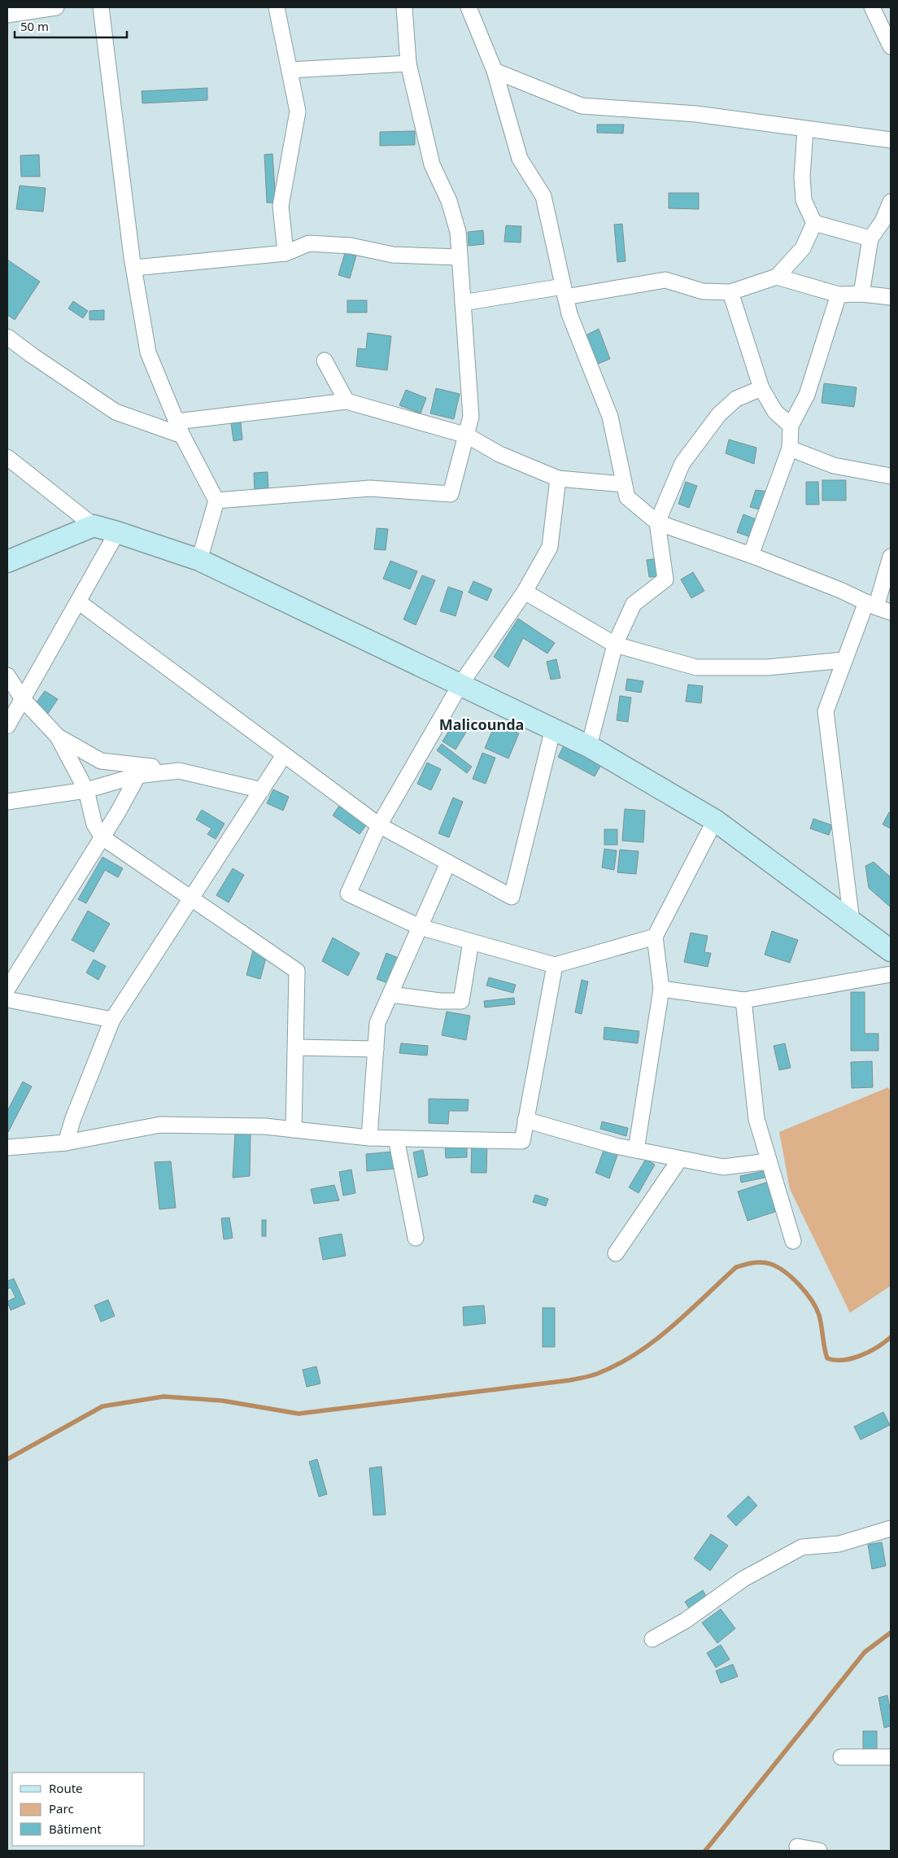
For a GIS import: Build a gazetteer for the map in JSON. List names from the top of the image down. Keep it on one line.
{"districts":["Malicounda"],"legend":["Route","Parc","Bâtiment"],"scale_bar":"50 m"}
